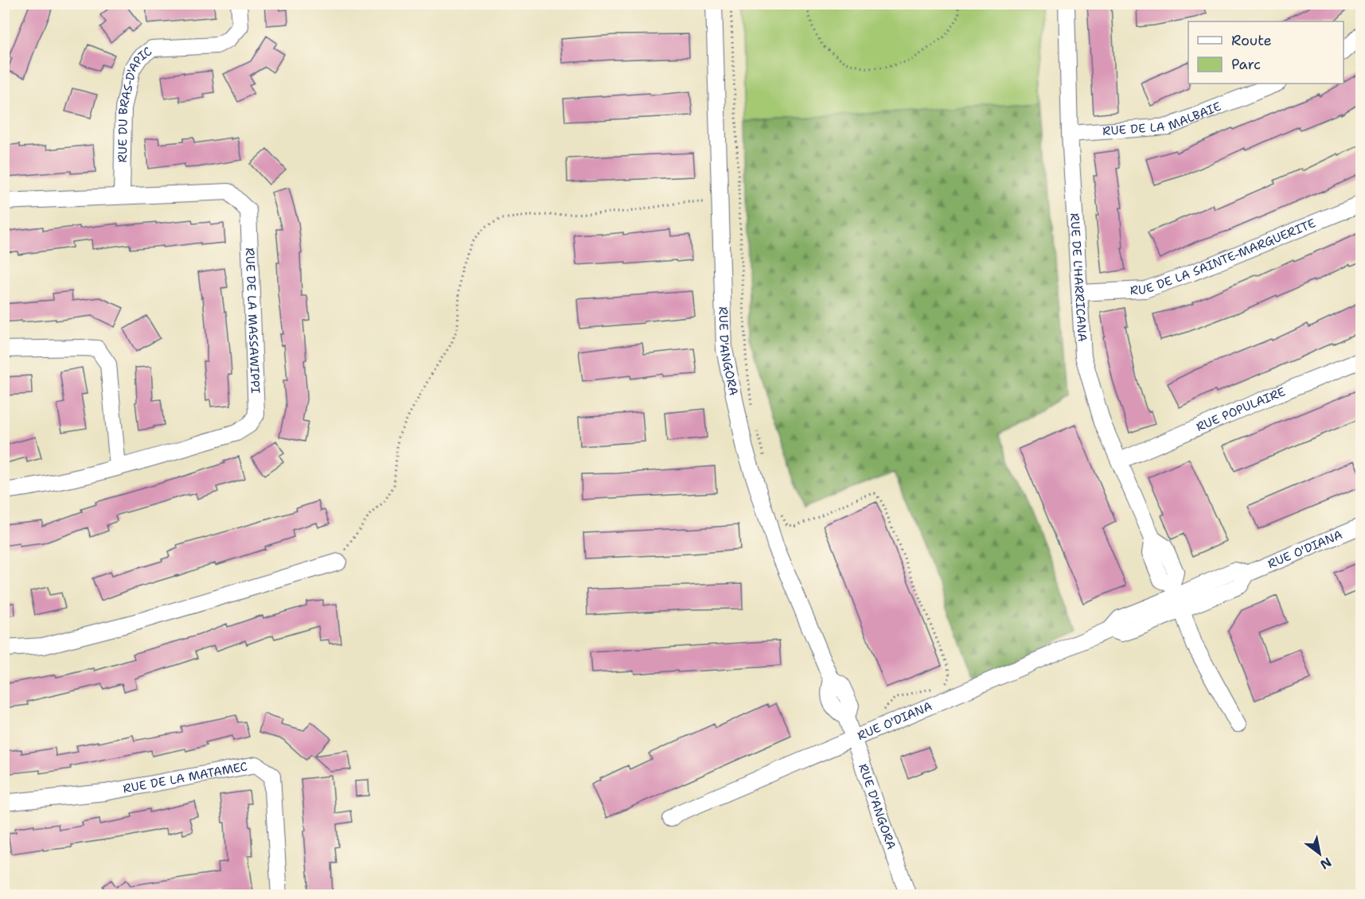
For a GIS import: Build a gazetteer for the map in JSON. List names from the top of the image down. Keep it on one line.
{"streets":{"street":["RUE DU BRAS-D'APIC","RUE DE LA MALBAIE","RUE DE LA SAINTE-MARGUERITE","RUE DE L'HARRICANA","RUE DE LA MASSAWIPPI","RUE D'ANGORA","RUE POPULAIRE","RUE O'DIANA","RUE DE LA MATAMEC"]},"crossings":[["RUE DU BRAS-D'APIC","RUE DE LA MASSAWIPPI"],["RUE DE LA MALBAIE","RUE DE L'HARRICANA"],["RUE DE LA SAINTE-MARGUERITE","RUE DE L'HARRICANA"],["RUE DE L'HARRICANA","RUE POPULAIRE"],["RUE DE L'HARRICANA","RUE O'DIANA"],["RUE D'ANGORA","RUE O'DIANA"]],"legend":["Route","Parc"],"north":"bottom right"}
